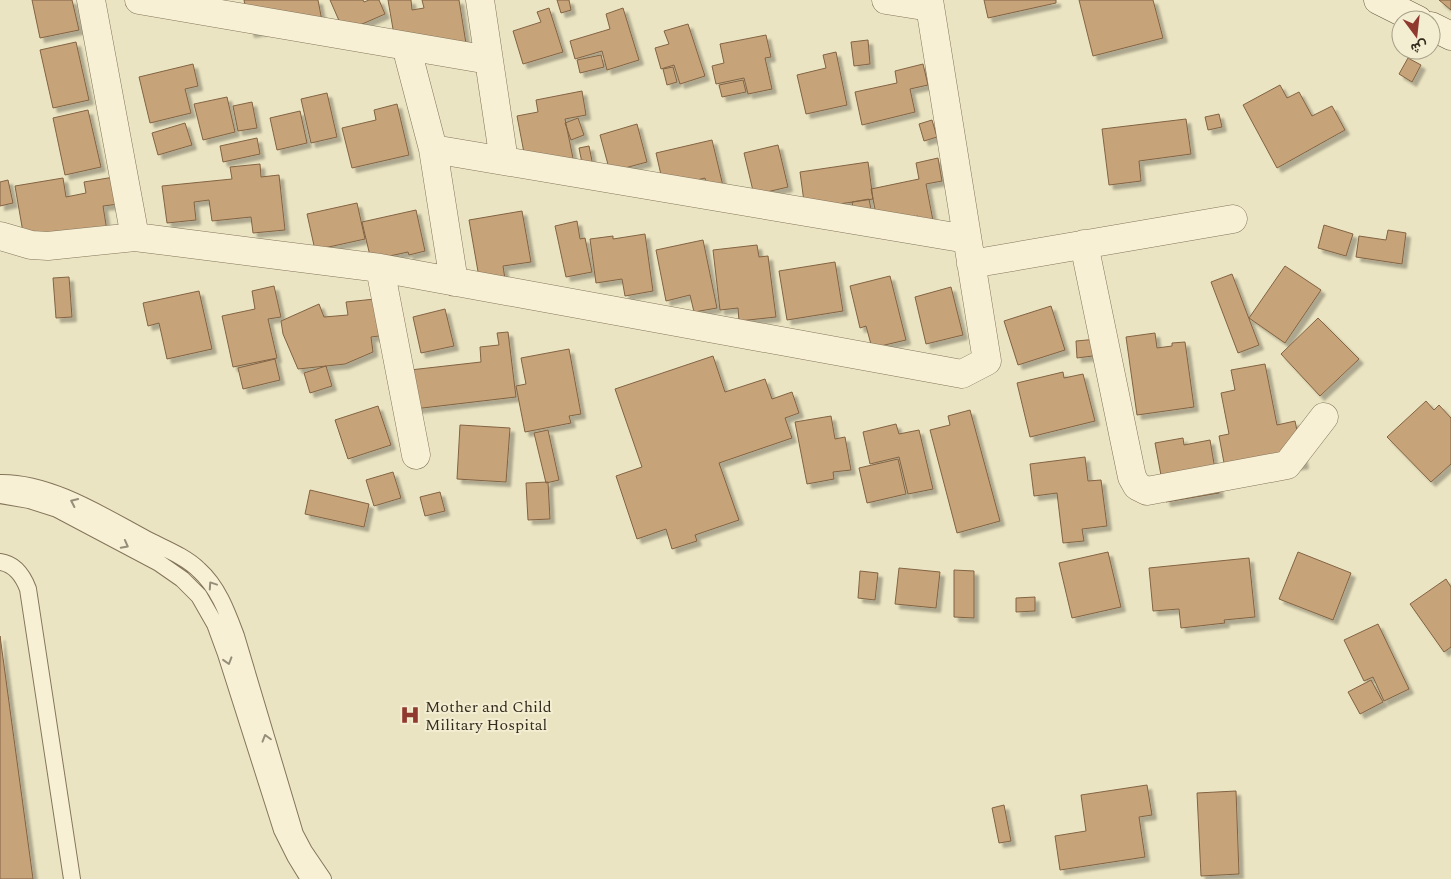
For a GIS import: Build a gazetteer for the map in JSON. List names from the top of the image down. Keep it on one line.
{"places":{"hospital":["Mother and Child Military Hospital"]},"north":"bottom"}
